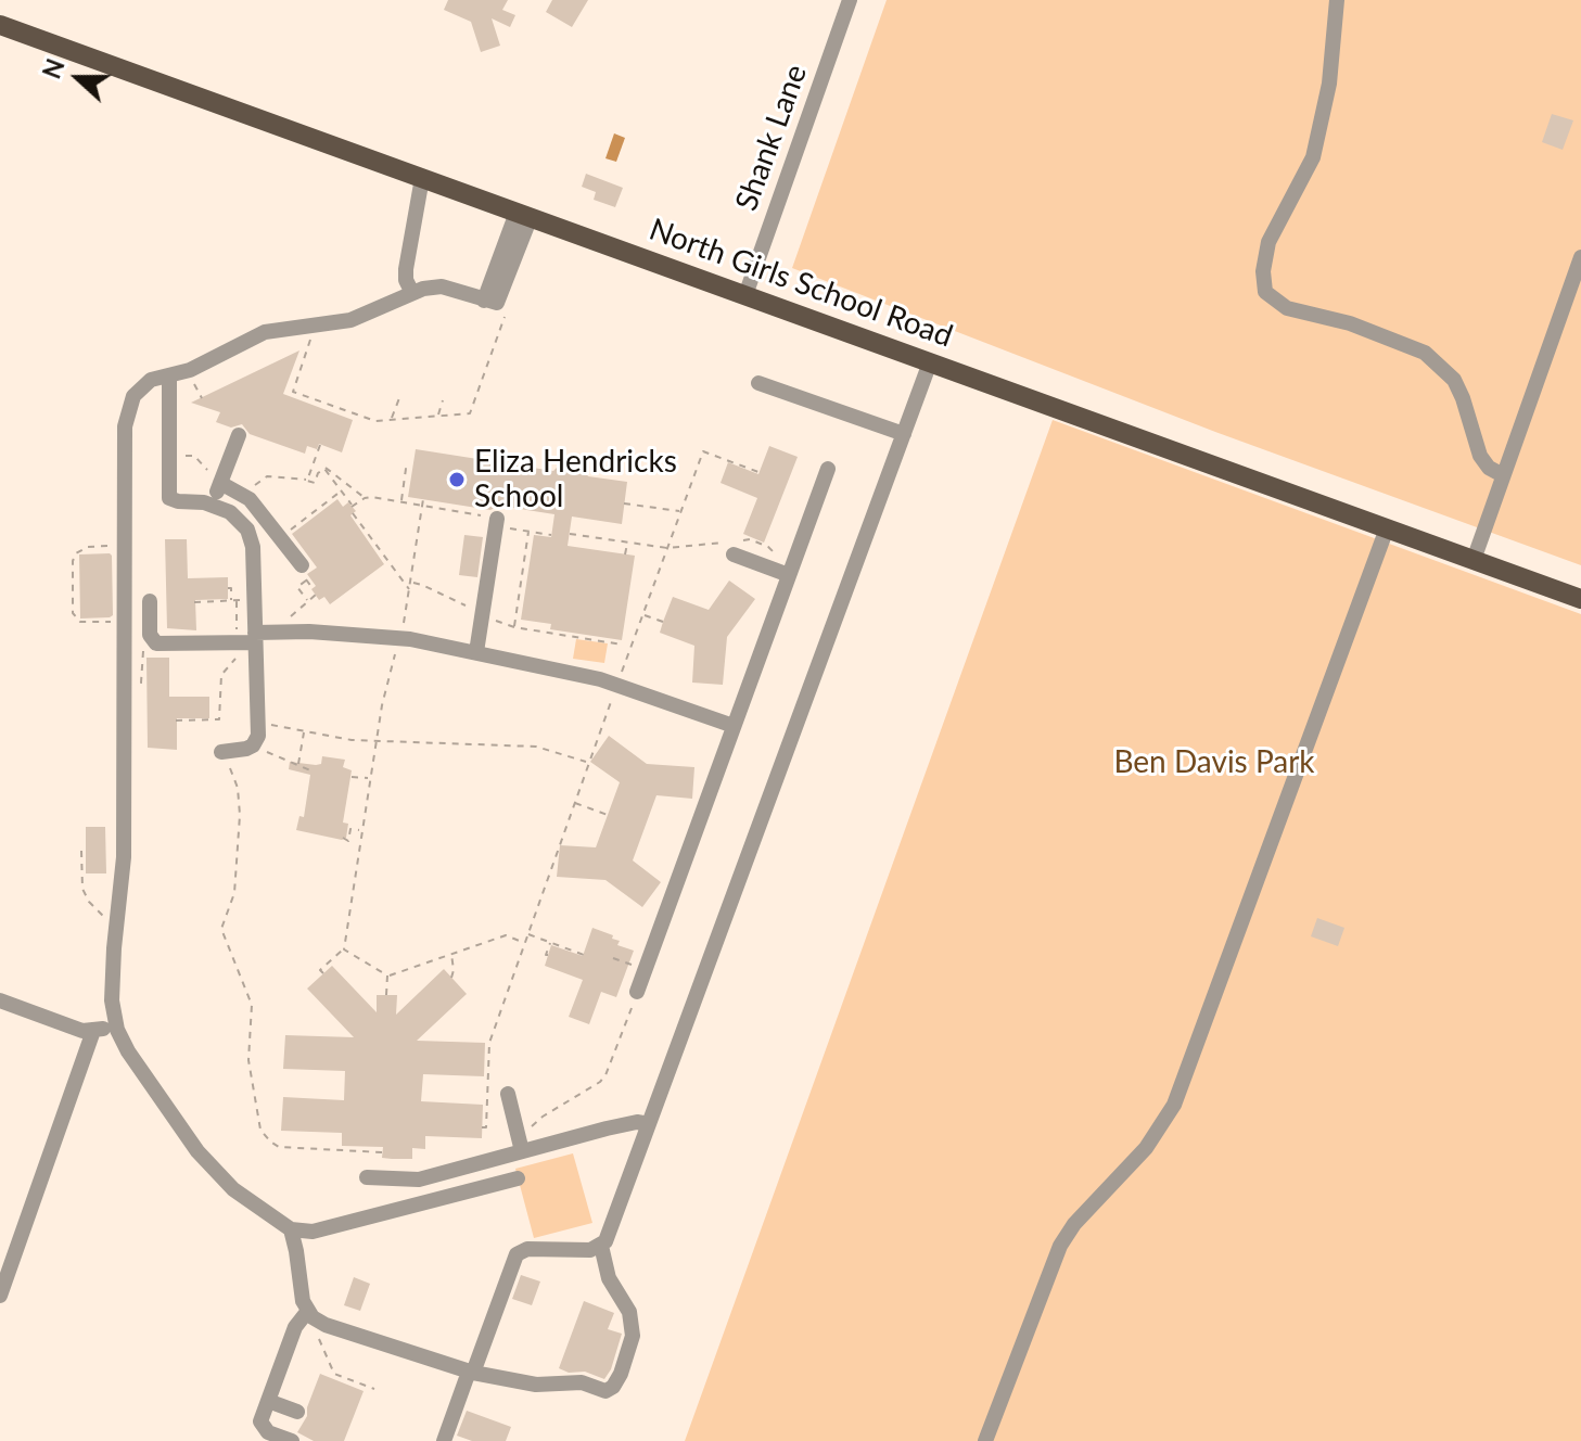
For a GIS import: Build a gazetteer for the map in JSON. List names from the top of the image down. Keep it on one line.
{"streets":{"main road":["North Girls School Road"],"street":["Shank Lane"]},"crossings":[["Shank Lane","North Girls School Road"]],"parks":["Ben Davis Park"],"places":["Eliza Hendricks School"],"north":"left"}
